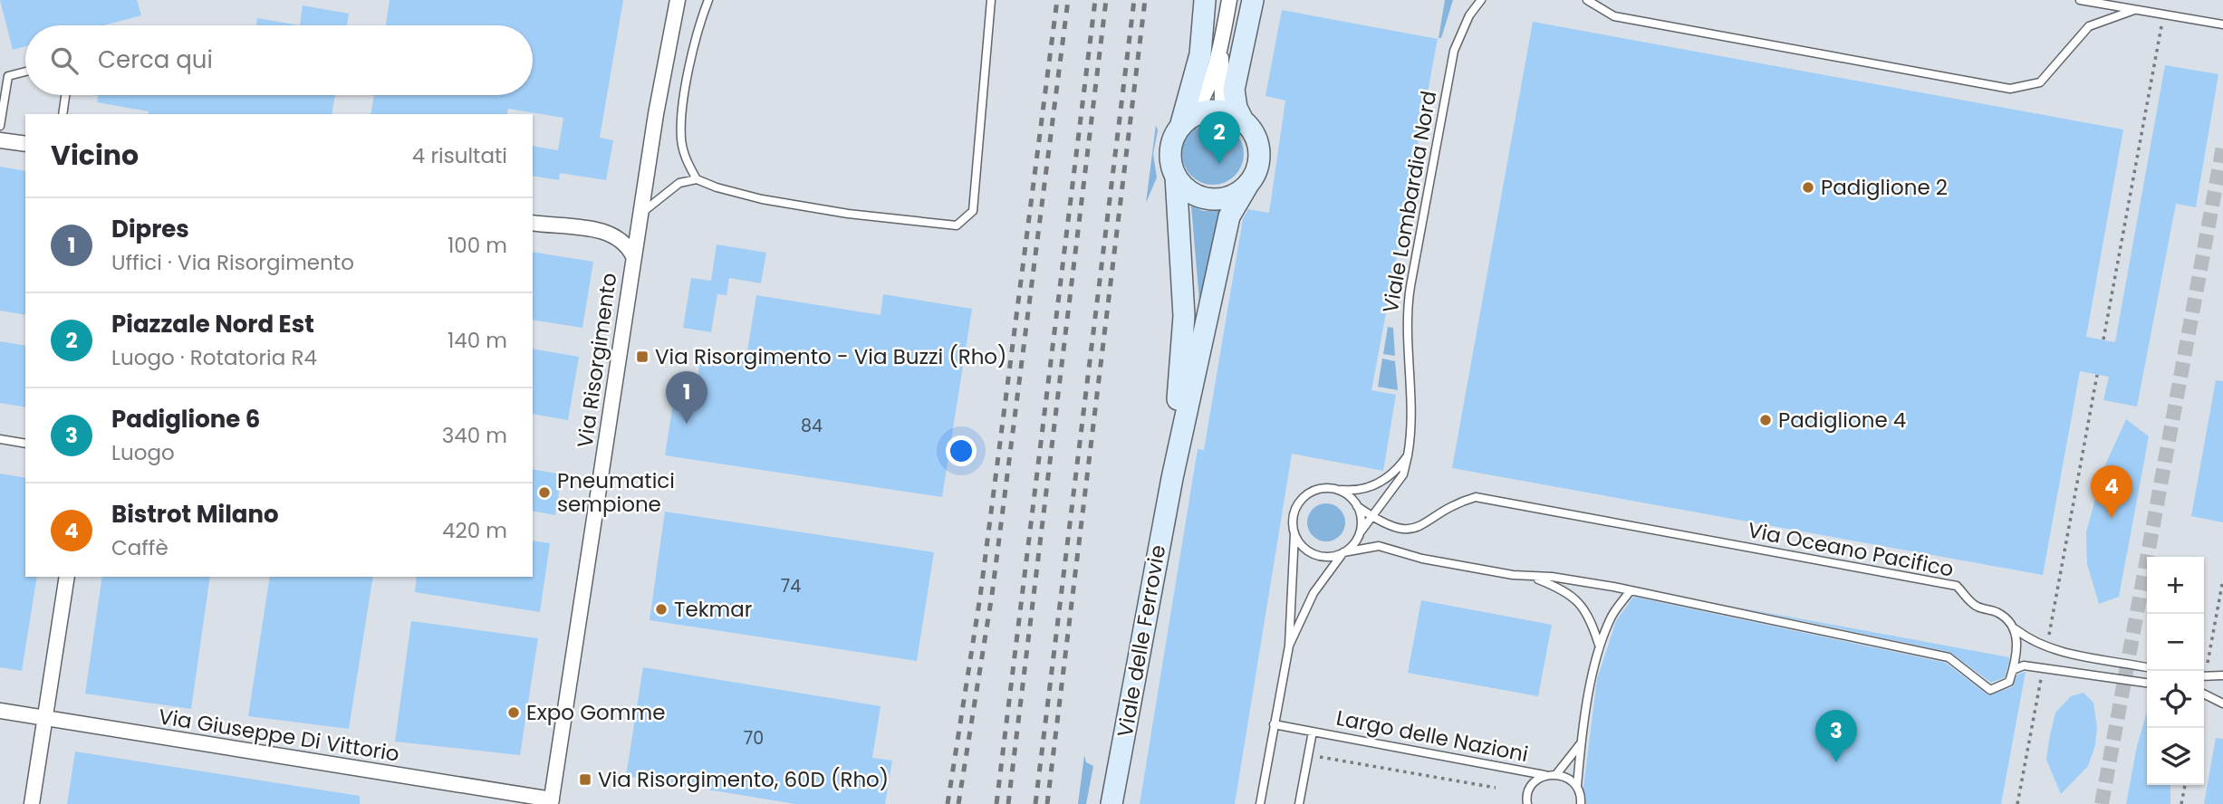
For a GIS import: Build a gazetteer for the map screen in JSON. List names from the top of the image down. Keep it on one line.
{"streets":{"street":["Via Risorgimento","Viale delle Ferrovie","Via Giuseppe Di Vittorio"],"lane":["Viale Lombardia Nord","Via Oceano Pacifico","Largo delle Nazioni"]},"crossings":[["Viale Lombardia Nord","Via Oceano Pacifico"],["Via Risorgimento","Via Giuseppe Di Vittorio"]],"places":{"other":["Padiglione 2","Padiglione 4","Pneumatici sempione","Tekmar","Expo Gomme"],"transit":["Via Risorgimento - Via Buzzi (Rho)","Via Risorgimento, 60D (Rho)"]},"house_numbers":["84","74","70"],"page":{"search":"Cerca qui","pins":["2","1","4","3"],"heading":["Vicino","4 risultati"],"list":[{"mark":"1","name":"Dipres","note":"Uffici · Via Risorgimento","value":"100 m"},{"mark":"2","name":"Piazzale Nord Est","note":"Luogo · Rotatoria R4","value":"140 m"},{"mark":"3","name":"Padiglione 6","note":"Luogo","value":"340 m"},{"mark":"4","name":"Bistrot Milano","note":"Caffè","value":"420 m"}],"map_buttons":["+","−"]}}
